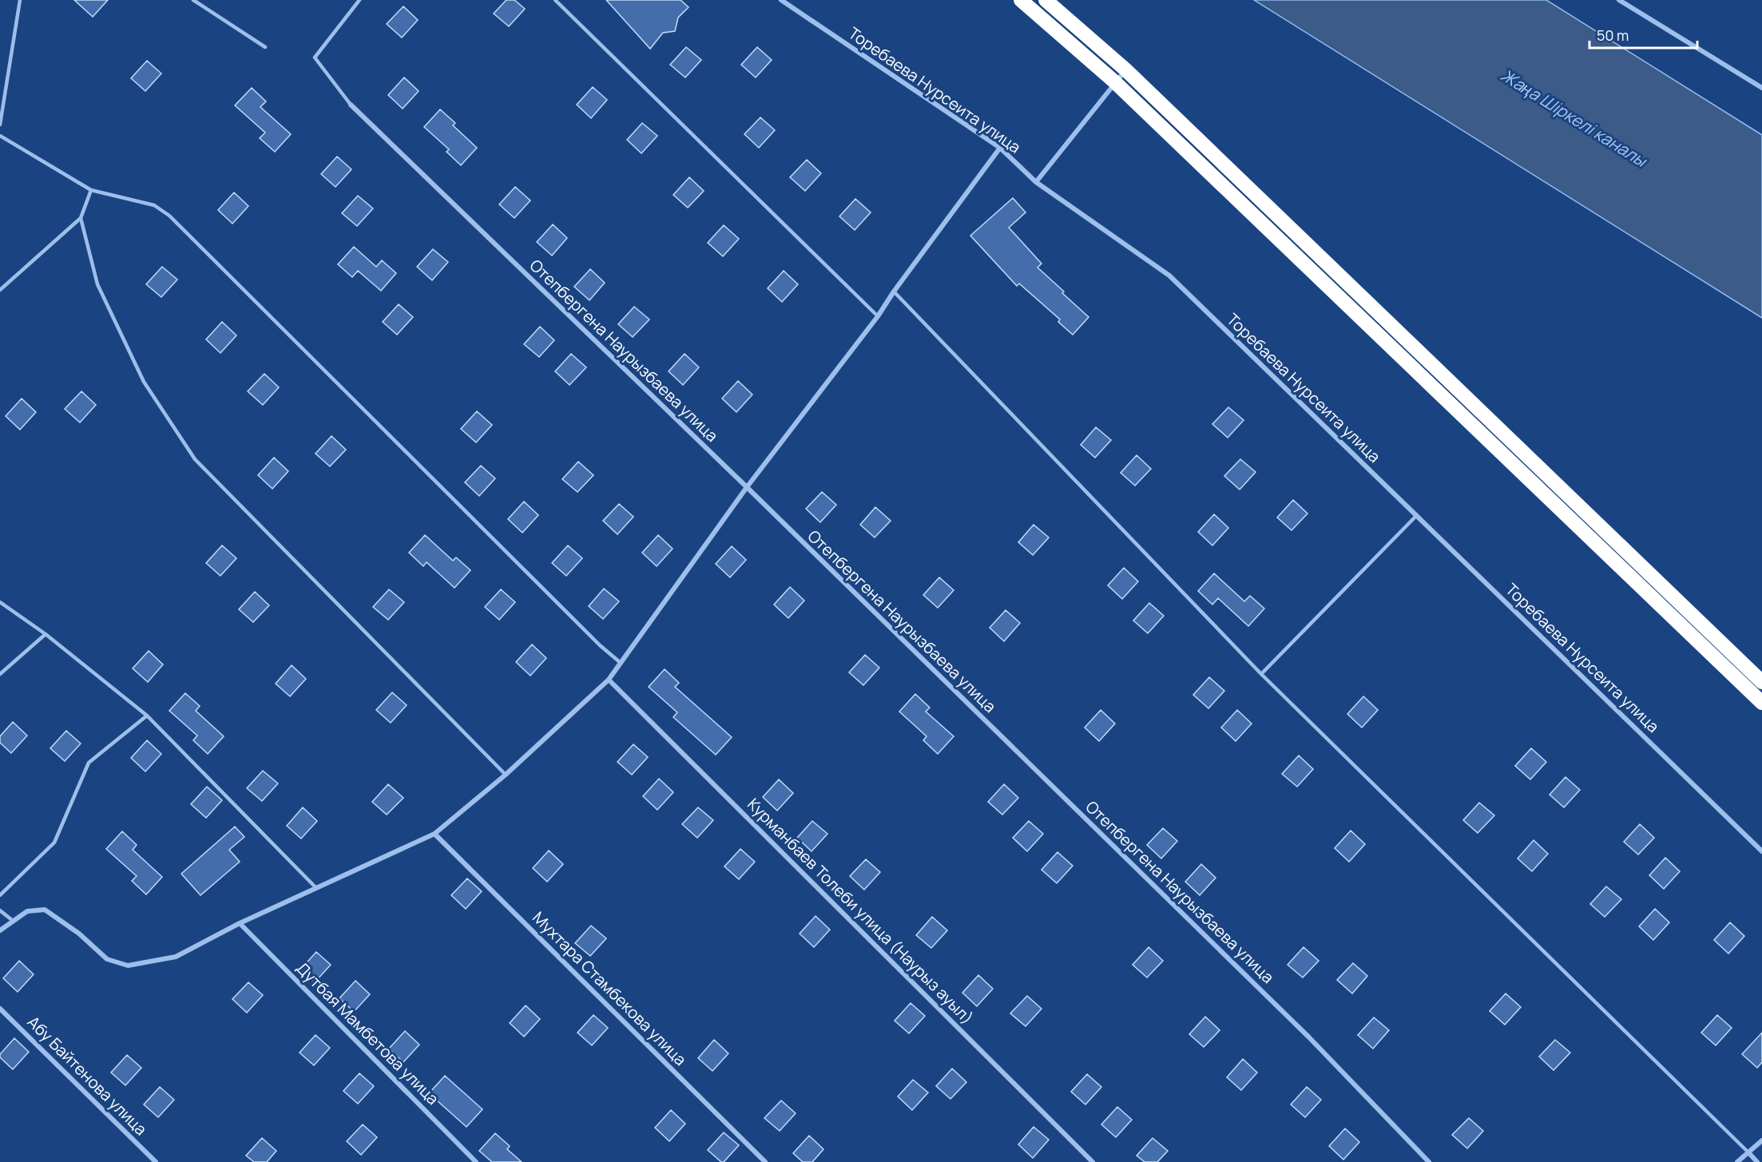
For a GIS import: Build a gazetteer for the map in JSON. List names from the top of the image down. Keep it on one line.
{"streets":{"street":["Торебаева Нурсеита улица","Отепбергена Наурызбаева улица","Курманбаев Толеби улица (Наурыз ауыл)","Мухтара Стамбекова улица","Дутбая Мамбетова улица","Абу Байтенова улица"]},"water":["Жаңа Шіркелі каналы"],"scale_bar":"50 m"}
